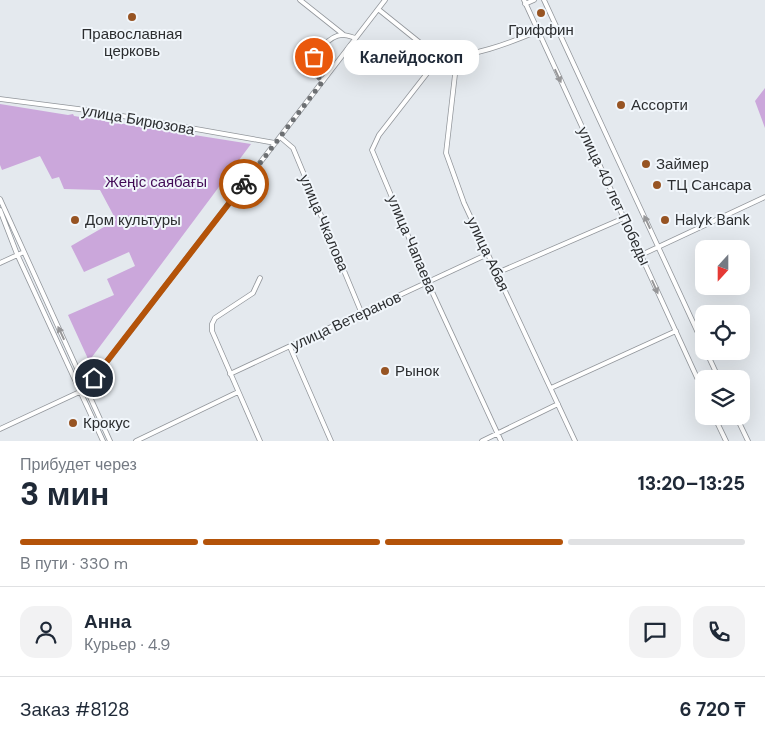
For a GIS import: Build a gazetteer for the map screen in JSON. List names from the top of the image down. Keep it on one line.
{"streets":{"street":["улица Бирюзова","улица 40 лет Победы","улица Чкалова","улица Чапаева","улица Абая","улица Ветеранов"]},"crossings":[["улица Чкалова","улица Ветеранов"],["улица Чапаева","улица Ветеранов"],["улица Абая","улица Ветеранов"]],"parks":["Жеңіс саябағы"],"places":["Гриффин","Православная церковь","Калейдоскоп","Ассорти","Займер","ТЦ Сансара","Дом культуры","Halyk Bank","Рынок","Крокус"],"north":"bottom","page":{"bubble":"Калейдоскоп","heading":["3 мин","Прибудет через","13:20–13:25"],"panel":["Анна","Курьер · 4.9","Заказ #8128","6 720 ₸"],"bar":"В пути · 330 m"}}
